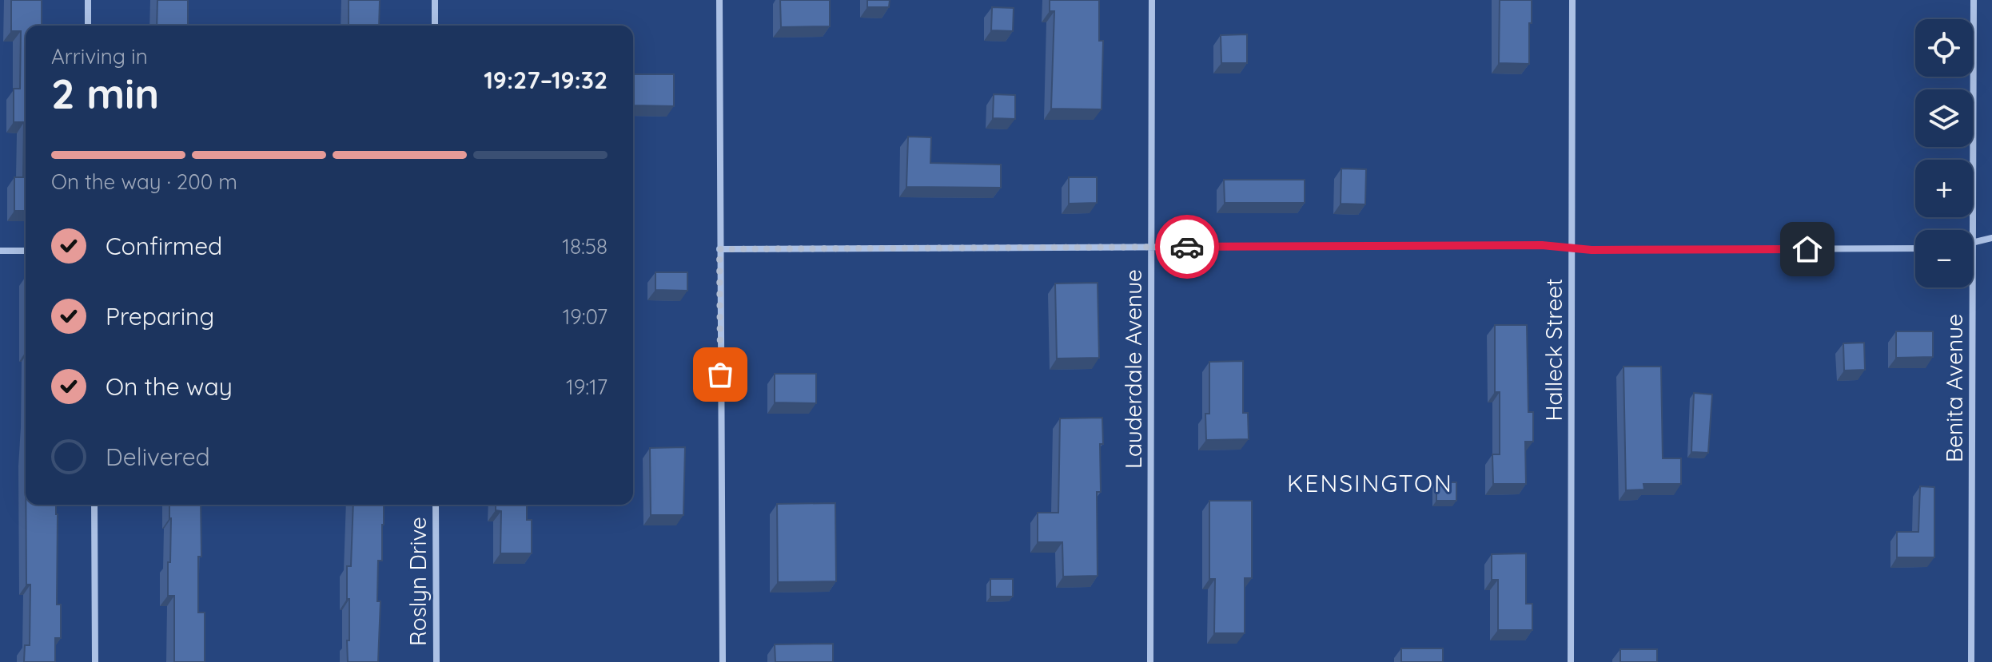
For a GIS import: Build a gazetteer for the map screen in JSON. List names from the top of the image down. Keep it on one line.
{"streets":{"street":["Halleck Street","Lauderdale Avenue","Benita Avenue","Roslyn Drive"]},"districts":["KENSINGTON"],"page":{"map_buttons":["+","−"],"heading":["2 min","Arriving in","19:27–19:32"],"bar":"On the way · 200 m","list":[["Confirmed","18:58"],["Preparing","19:07"],["On the way","19:17"],"Delivered"]}}
